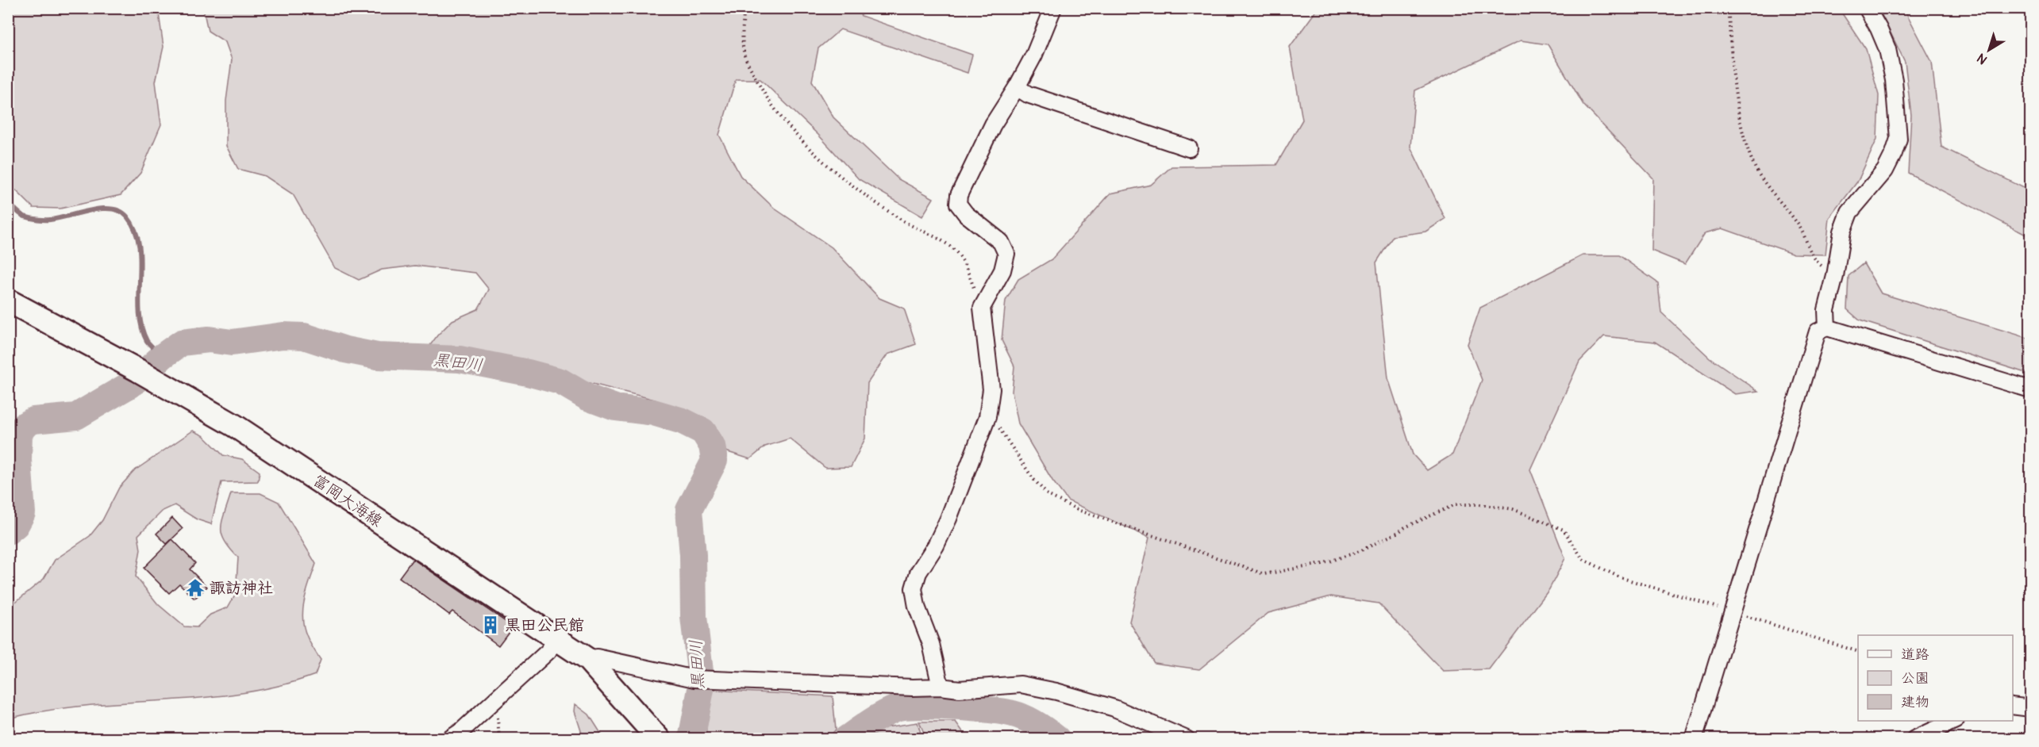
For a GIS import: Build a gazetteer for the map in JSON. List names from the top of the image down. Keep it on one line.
{"streets":{"main road":["富岡大海線"]},"water":["黒田川"],"places":{"temple":["諏訪神社"],"building":["黒田公民館"]},"legend":["道路","公園","建物"],"north":"bottom left"}
